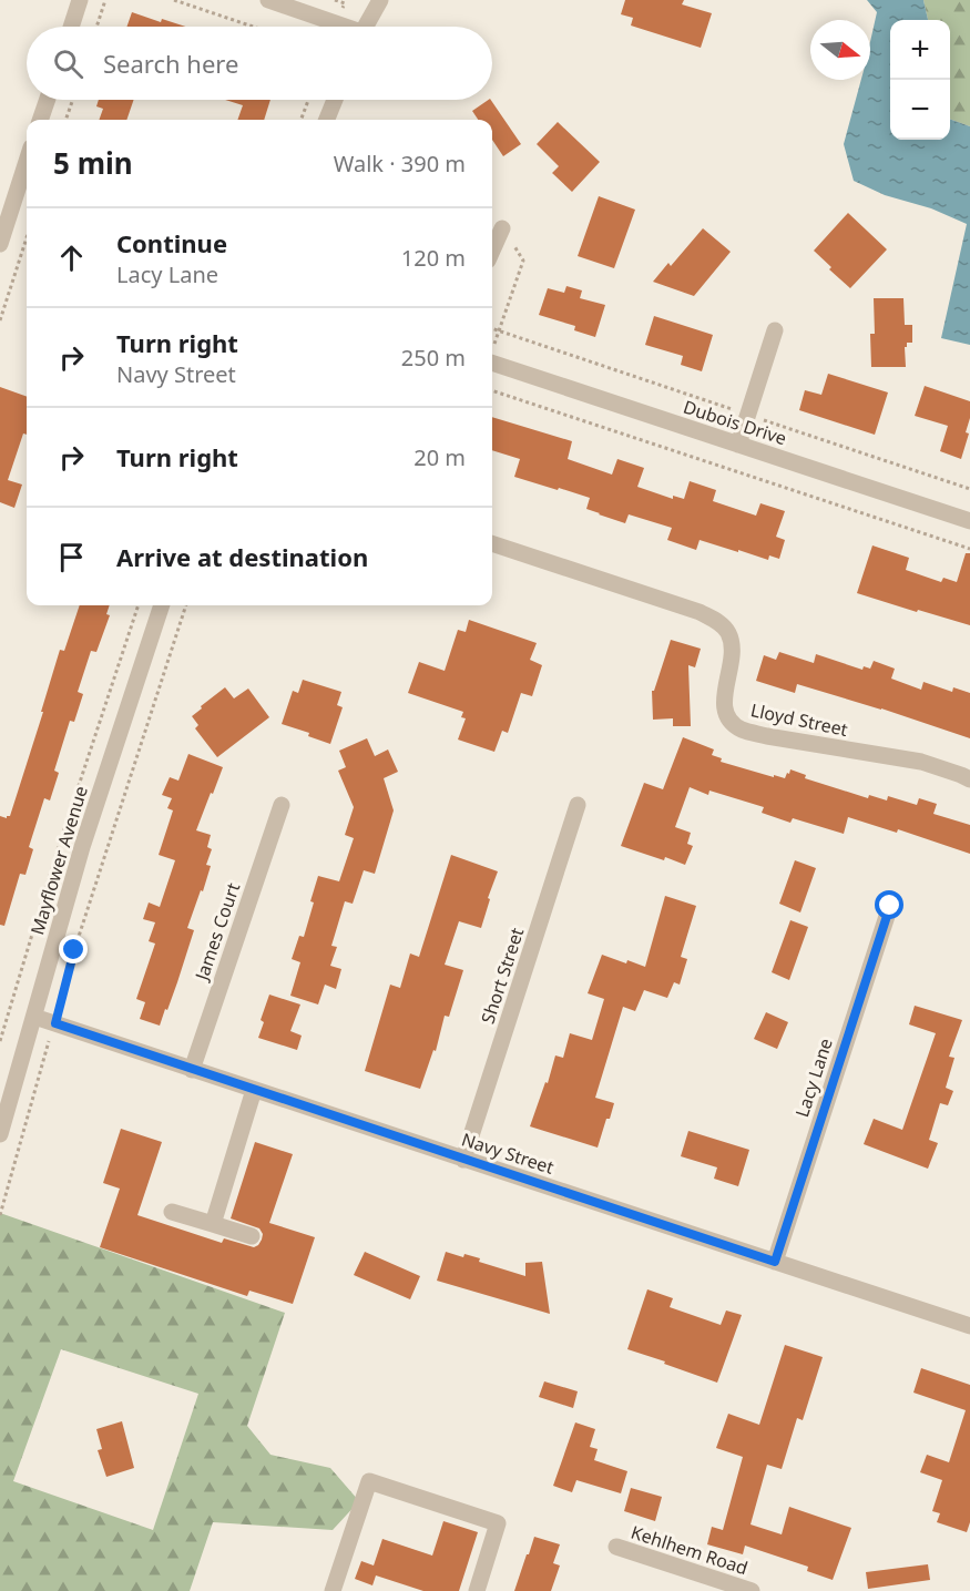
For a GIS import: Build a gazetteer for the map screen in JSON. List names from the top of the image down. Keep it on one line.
{"streets":{"street":["Dubois Drive","Lloyd Street","Mayflower Avenue","James Court","Short Street","Lacy Lane","Navy Street","Kehlhem Road"]},"crossings":[["Mayflower Avenue","Navy Street"],["James Court","Navy Street"],["Short Street","Navy Street"],["Lacy Lane","Navy Street"]],"north":"right","page":{"map_buttons":["+","−"],"search":"Search here","heading":["5 min","Walk · 390 m"],"list":[["Continue","Lacy Lane","120 m"],["Turn right","Navy Street","250 m"],["Turn right","20 m"],"Arrive at destination"]}}
